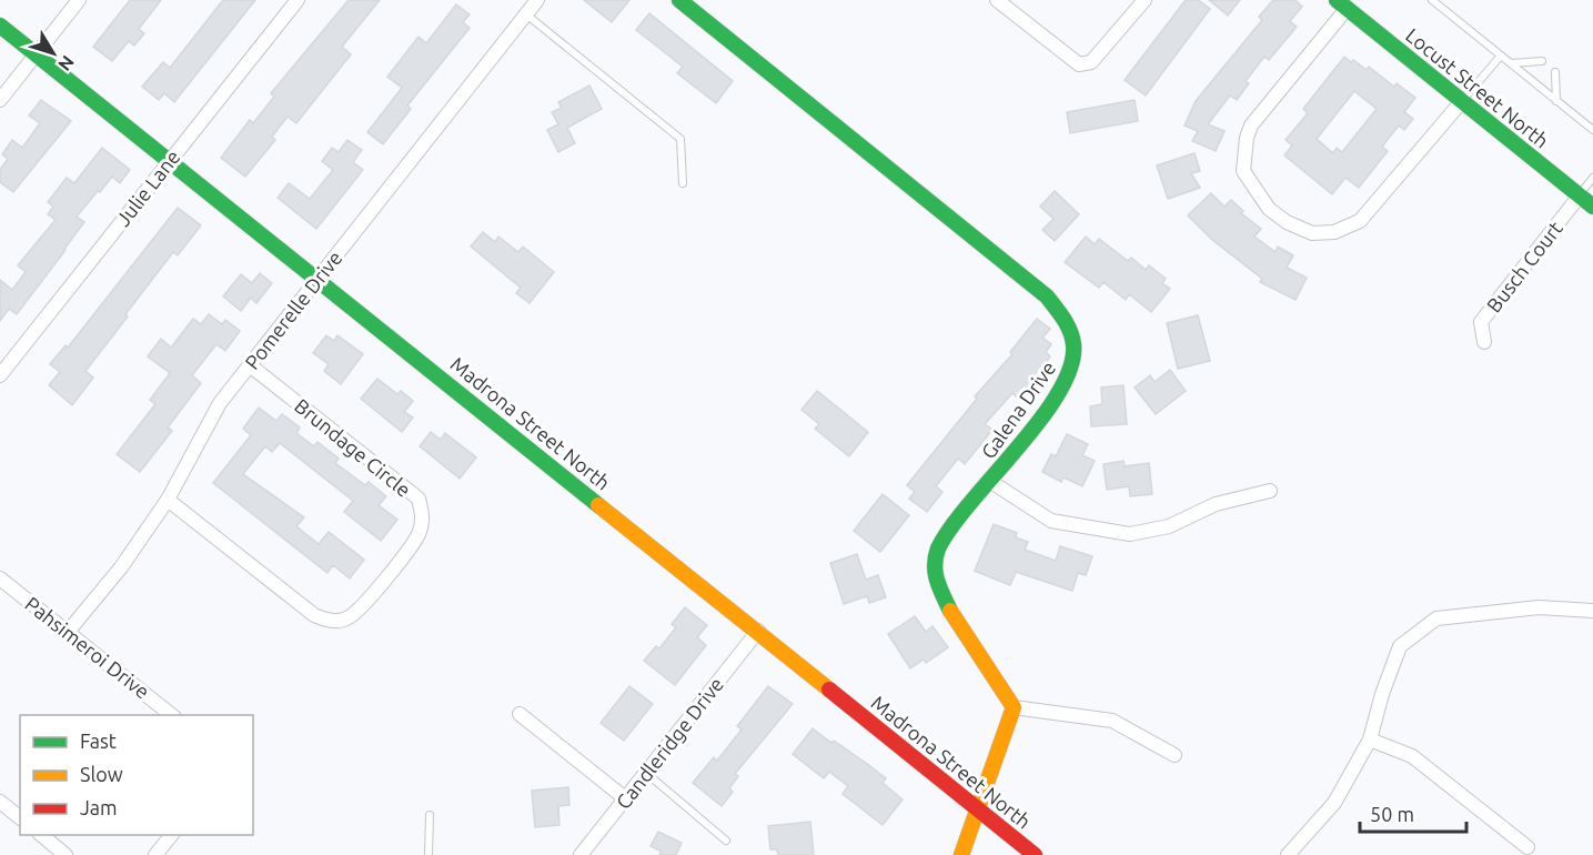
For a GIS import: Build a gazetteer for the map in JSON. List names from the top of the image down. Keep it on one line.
{"streets":{"street":["Locust Street North","Julie Lane","Busch Court","Pomerelle Drive","Galena Drive","Madrona Street North","Brundage Circle","Pahsimeroi Drive","Candleridge Drive"]},"crossings":[["Locust Street North","Busch Court"],["Julie Lane","Madrona Street North"],["Pomerelle Drive","Madrona Street North"],["Pomerelle Drive","Brundage Circle"],["Pomerelle Drive","Pahsimeroi Drive"],["Madrona Street North","Candleridge Drive"]],"legend":["Fast","Slow","Jam"],"scale_bar":"50 m","north":"bottom right"}
